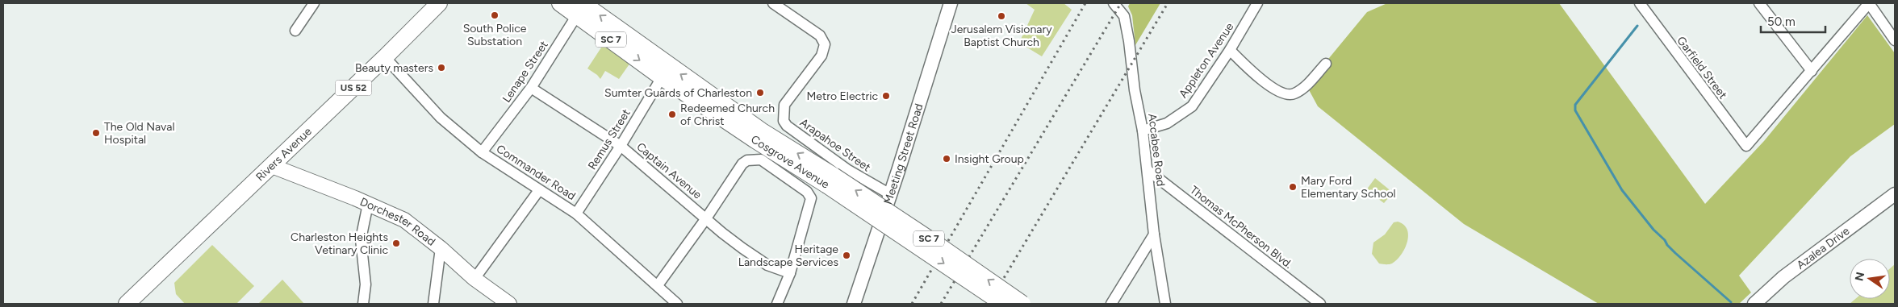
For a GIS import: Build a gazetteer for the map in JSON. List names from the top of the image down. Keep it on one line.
{"streets":{"main road":["SC 7","US 52","Rivers Avenue","Cosgrove Avenue","Dorchester Road"],"street":["Appleton Avenue","Garfield Street","Lenape Street","Remus Street","Arapahoe Street","Accabee Road","Meeting Street Road","Captain Avenue","Commander Road","Thomas McPherson Blvd.","Azalea Drive"]},"crossings":[["Appleton Avenue","Accabee Road"],["Lenape Street","Cosgrove Avenue"],["Lenape Street","Captain Avenue"],["Lenape Street","Commander Road"],["Remus Street","Cosgrove Avenue"],["Remus Street","Captain Avenue"],["Remus Street","Commander Road"],["Arapahoe Street","Meeting Street Road"],["Accabee Road","Thomas McPherson Blvd."],["Rivers Avenue","Commander Road"],["Rivers Avenue","Dorchester Road"]],"places":["South Police Substation","Jerusalem Visionary Baptist Church","Beauty masters","Sumter Guards of Charleston","Metro Electric","Redeemed Church of Christ","The Old Naval Hospital","Insight Group","Mary Ford Elementary School","Charleston Heights Vetinary Clinic","Heritage Landscape Services"],"scale_bar":"50 m","north":"left"}
